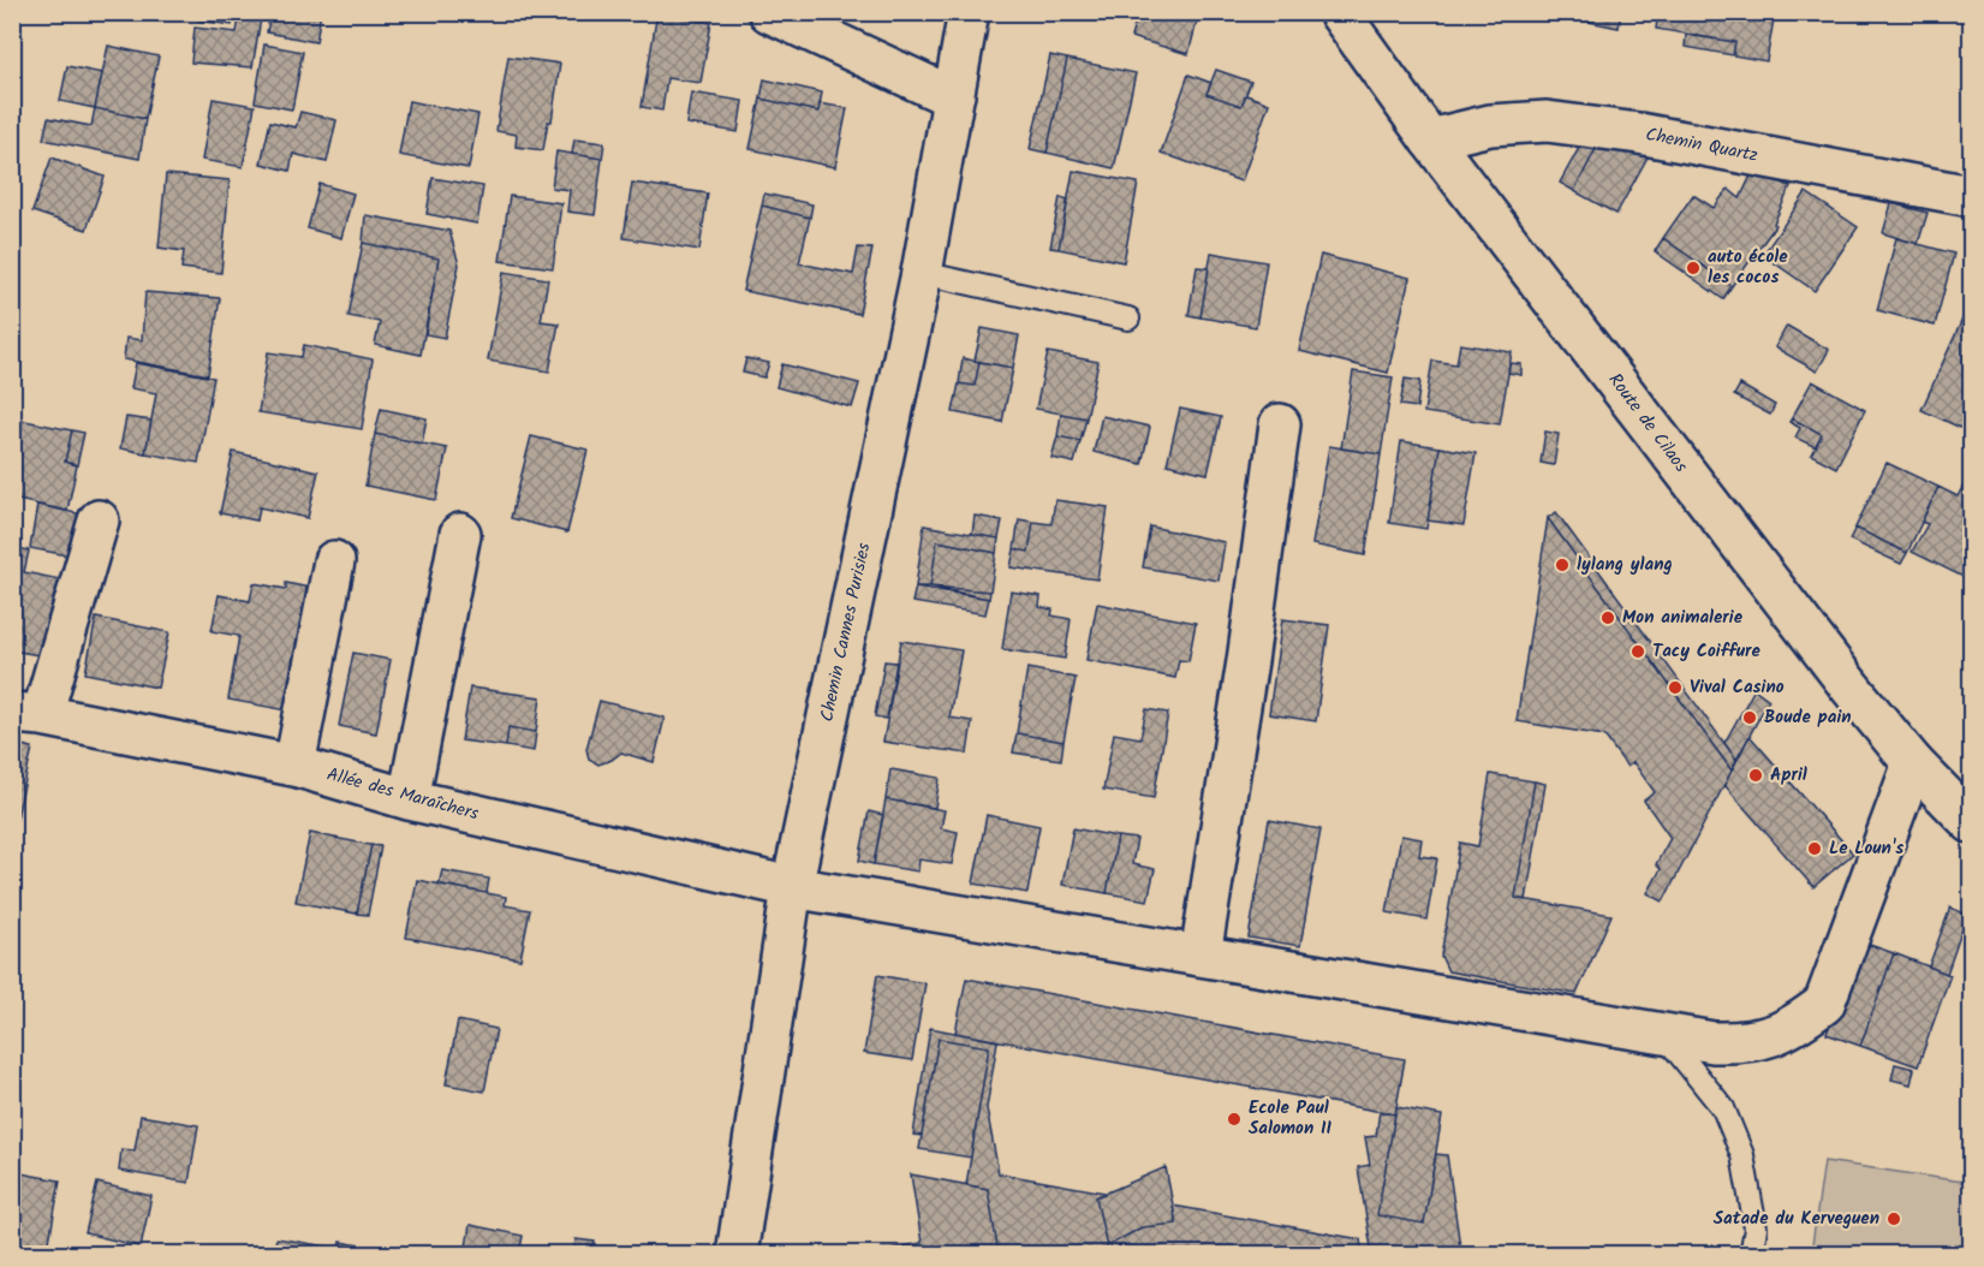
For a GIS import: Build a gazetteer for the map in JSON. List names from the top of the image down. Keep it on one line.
{"streets":{"street":["Chemin Quartz","Route de Cilaos","Chemin Cannes Purisies","Allée des Maraîchers"]},"crossings":[["Chemin Quartz","Route de Cilaos"],["Route de Cilaos","Allée des Maraîchers"],["Chemin Cannes Purisies","Allée des Maraîchers"]],"places":["auto école les cocos","lylang ylang","Mon animalerie","Tacy Coiffure","Vival Casino","Boude pain","April","Le Loun's","Ecole Paul Salomon II","Satade du Kerveguen"]}
